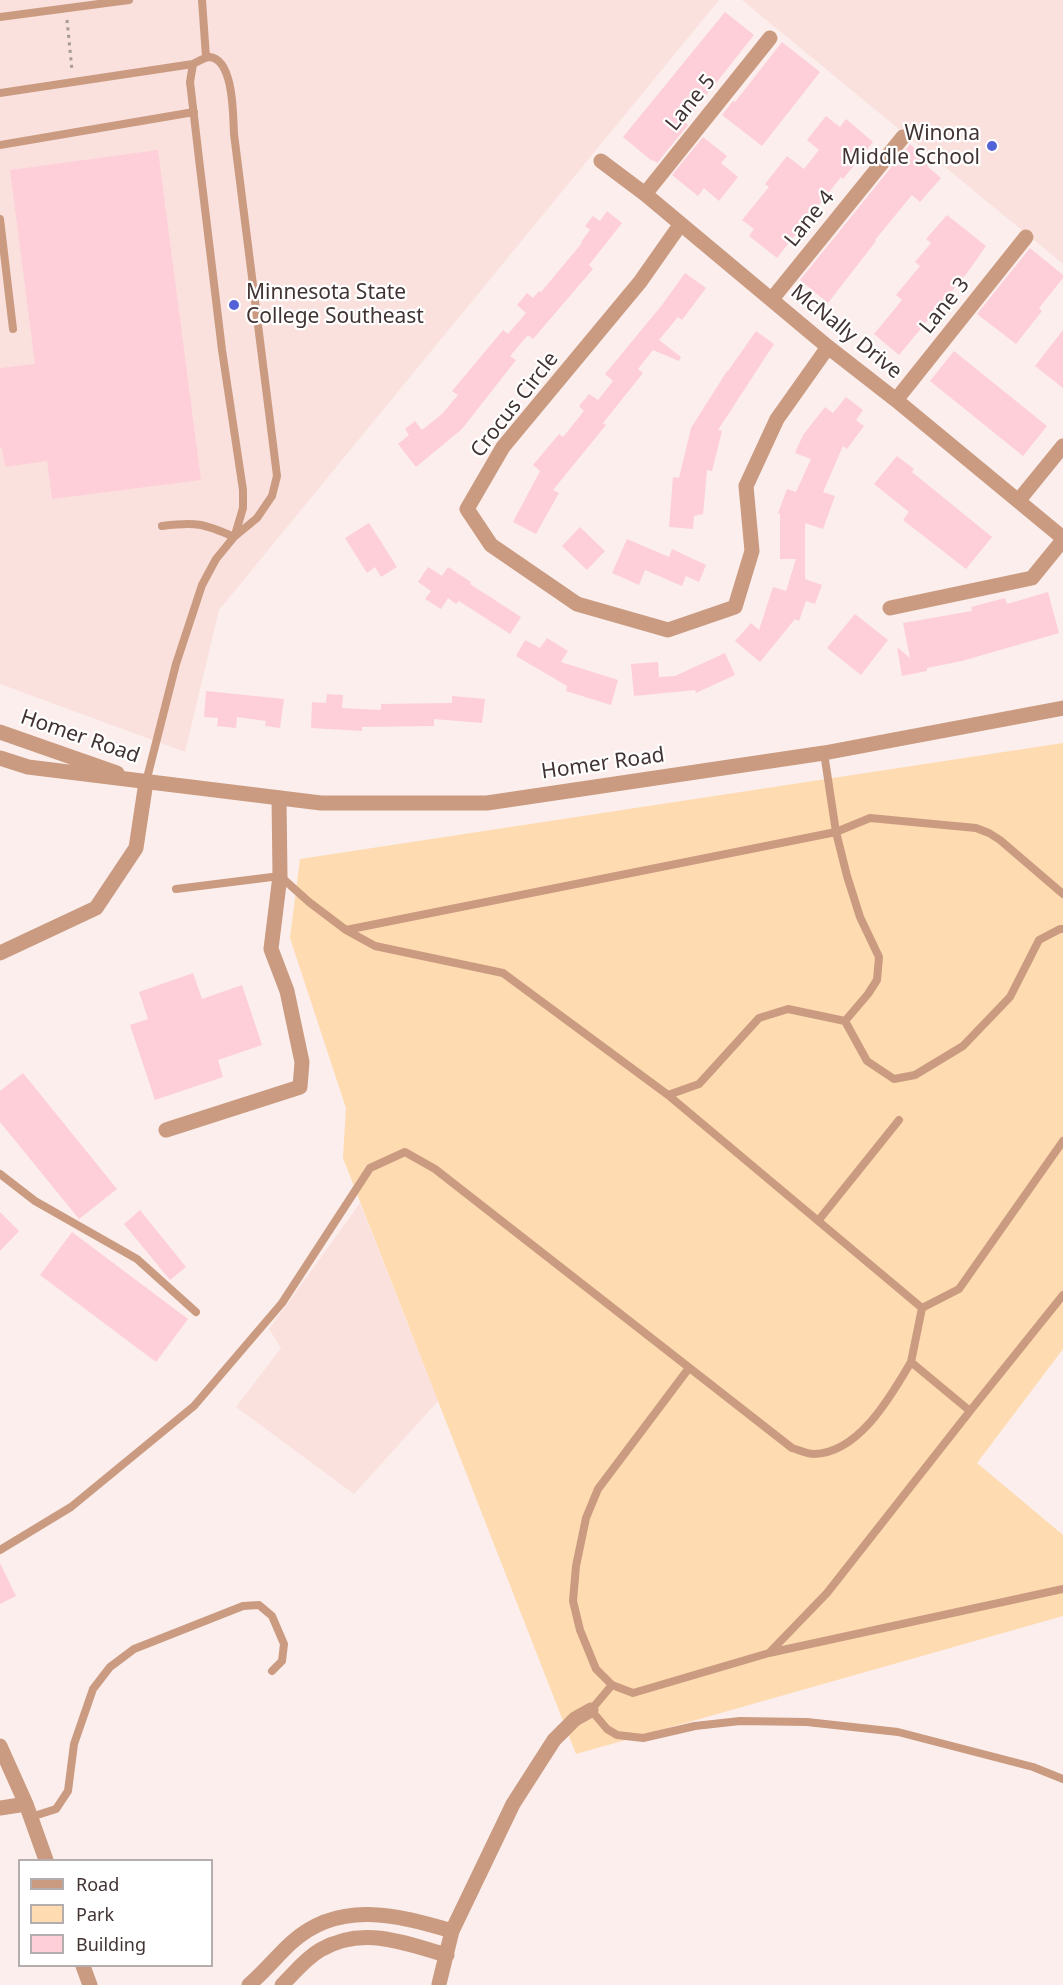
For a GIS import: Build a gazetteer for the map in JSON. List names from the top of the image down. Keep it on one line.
{"streets":{"street":["Lane 5","Lane 4","Lane 3","McNally Drive","Crocus Circle","Homer Road"]},"crossings":[["Lane 5","McNally Drive"],["Lane 4","McNally Drive"],["Lane 3","McNally Drive"],["McNally Drive","Crocus Circle"]],"places":["Winona Middle School","Minnesota State College Southeast"],"legend":["Road","Park","Building"]}
